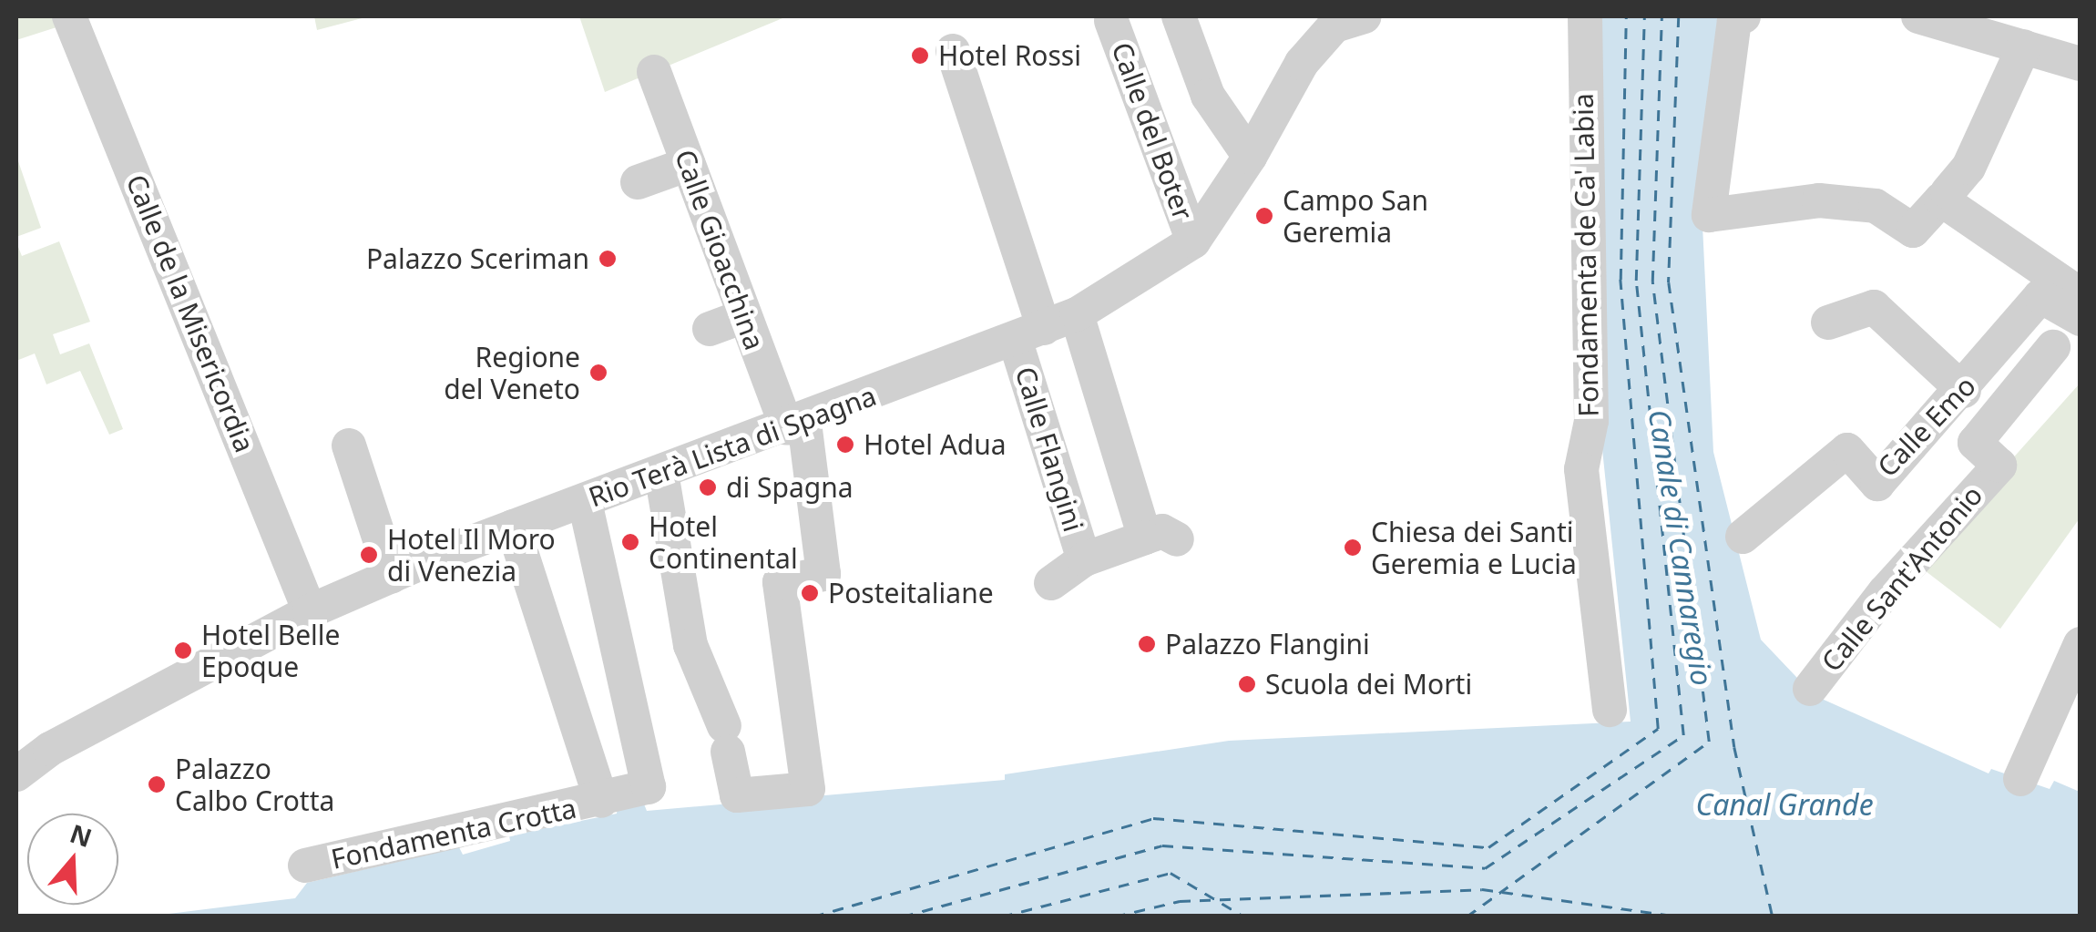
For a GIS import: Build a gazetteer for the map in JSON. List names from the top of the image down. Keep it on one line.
{"streets":{"street":["Calle del Boter","Calle Gioacchina","Fondamenta de Ca' Labia","Calle de la Misericordia","Calle Emo","Rio Terà Lista di Spagna","Calle Flangini","Calle Sant'Antonio","Fondamenta Crotta"]},"crossings":[["Calle Gioacchina","Rio Terà Lista di Spagna"],["Calle de la Misericordia","Rio Terà Lista di Spagna"],["Calle Emo","Calle Sant'Antonio"],["Rio Terà Lista di Spagna","Calle Flangini"],["Rio Terà Lista di Spagna","Fondamenta Crotta"]],"water":["Canale di Cannaregio","Canal Grande"],"places":["Hotel Rossi","Campo San Geremia","Palazzo Sceriman","Regione del Veneto","Hotel Adua","di Spagna","Hotel Continental","Chiesa dei Santi Geremia e Lucia","Hotel Il Moro di Venezia","Posteitaliane","Palazzo Flangini","Hotel Belle Epoque","Scuola dei Morti","Palazzo Calbo Crotta"],"north":"top"}
